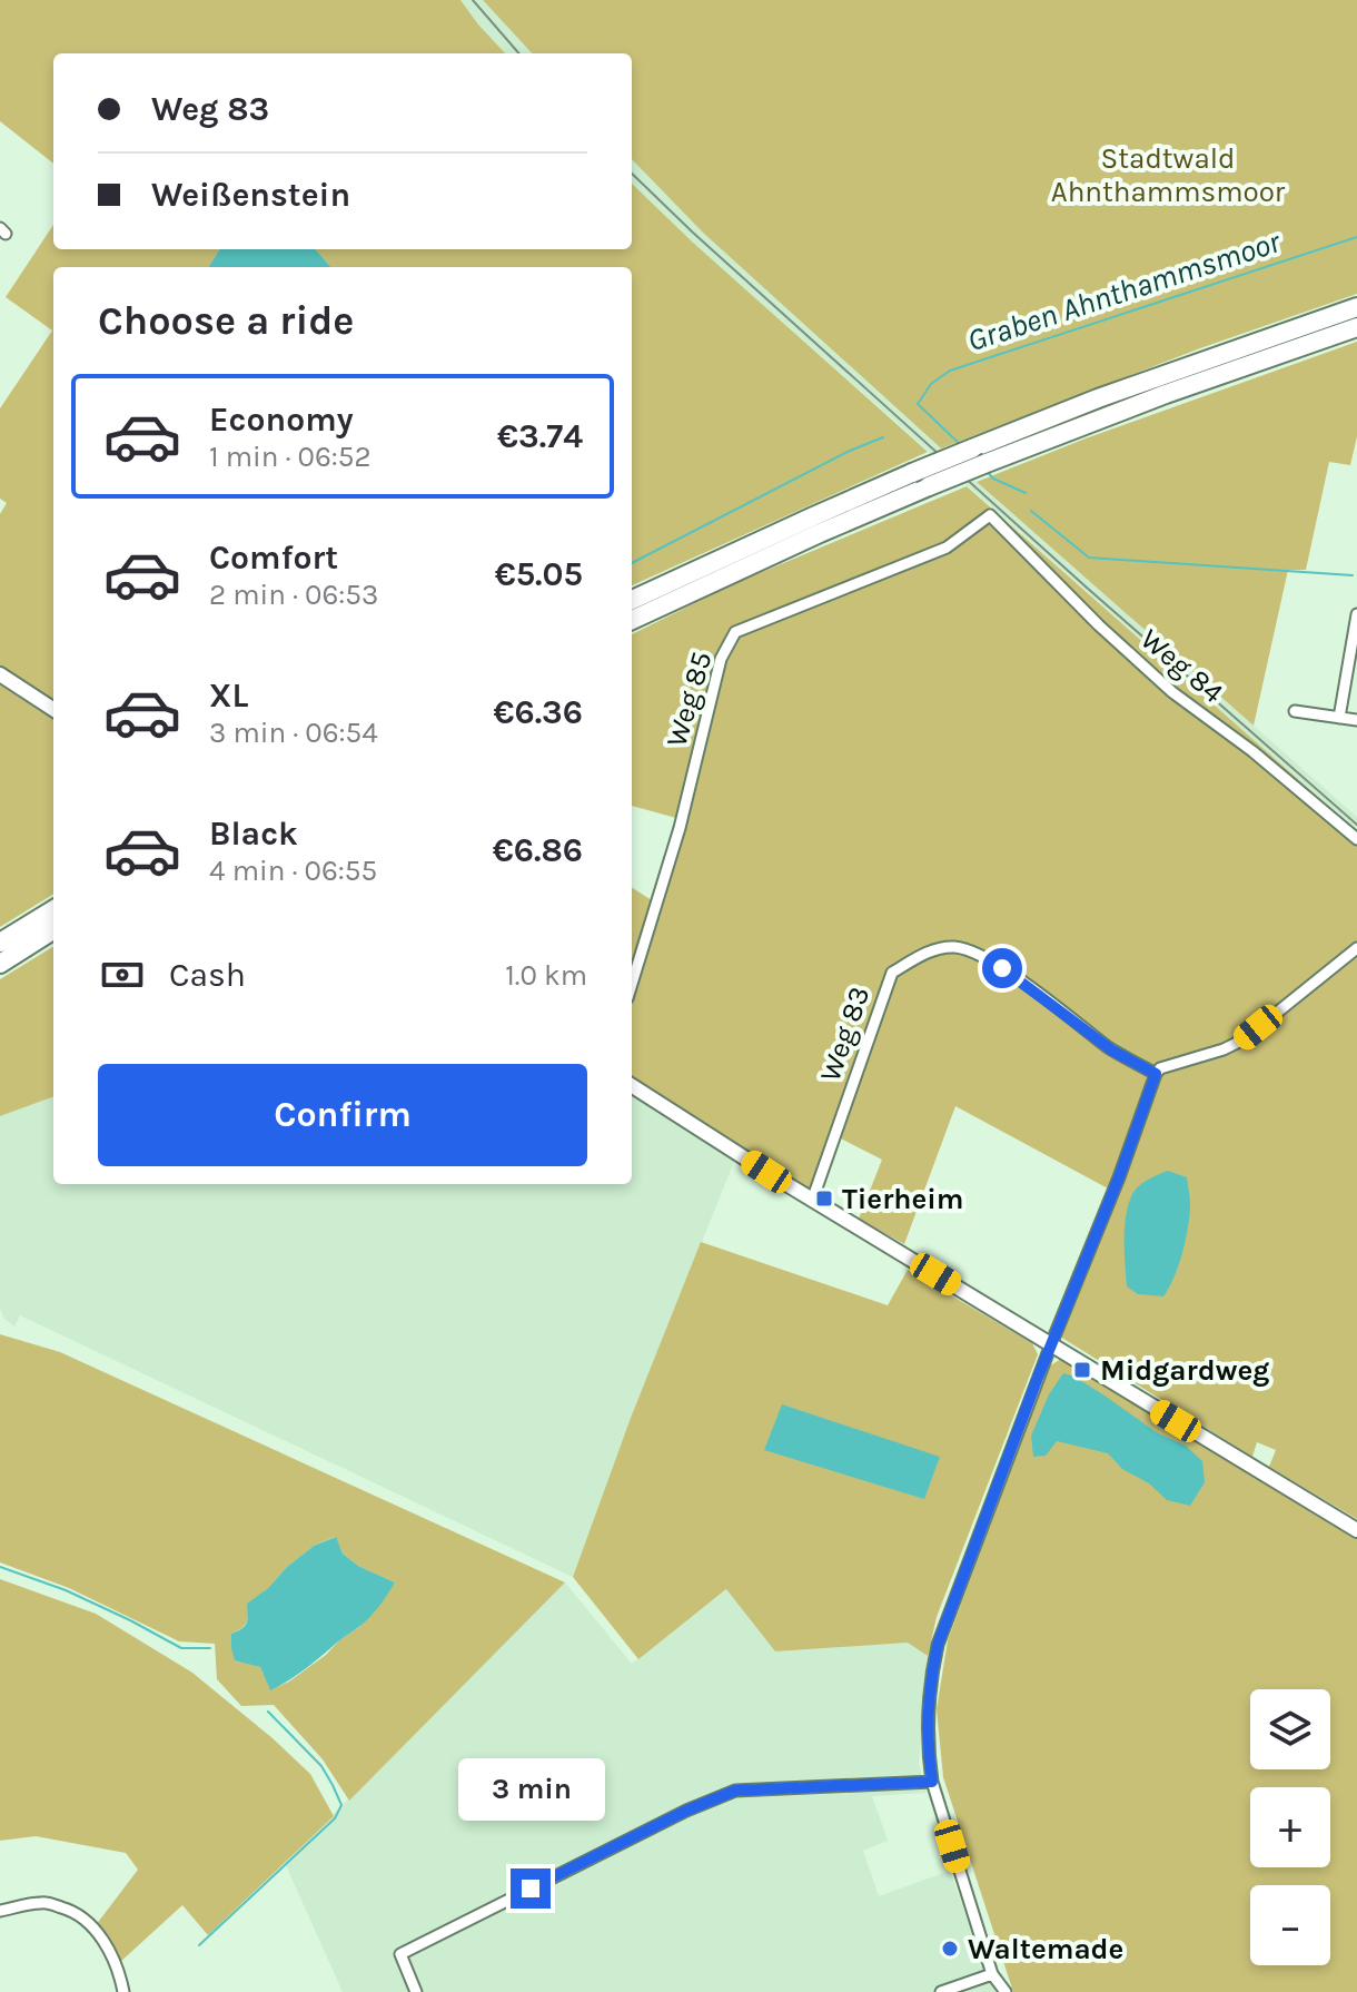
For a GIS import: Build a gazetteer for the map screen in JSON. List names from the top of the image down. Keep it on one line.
{"streets":{"street":["Weg 84","Weg 85","Weg 83"]},"crossings":[["Weg 84","Weg 85"]],"water":["Graben Ahnthammsmoor"],"parks":["Stadtwald Ahnthammsmoor"],"places":{"transit":["Tierheim","Midgardweg"],"other":["Waltemade"]},"page":{"banner":["Weg 83","Weißenstein"],"heading":"Choose a ride","list":[{"name":"Economy","note":"1 min · 06:52","value":"€3.74"},{"name":"Comfort","note":"2 min · 06:53","value":"€5.05"},{"name":"XL","note":"3 min · 06:54","value":"€6.36"},{"name":"Black","note":"4 min · 06:55","value":"€6.86"}],"pay":["Cash","1.0 km"],"buttons":"Confirm","map_buttons":["+","−"],"bubble":"3 min"}}
